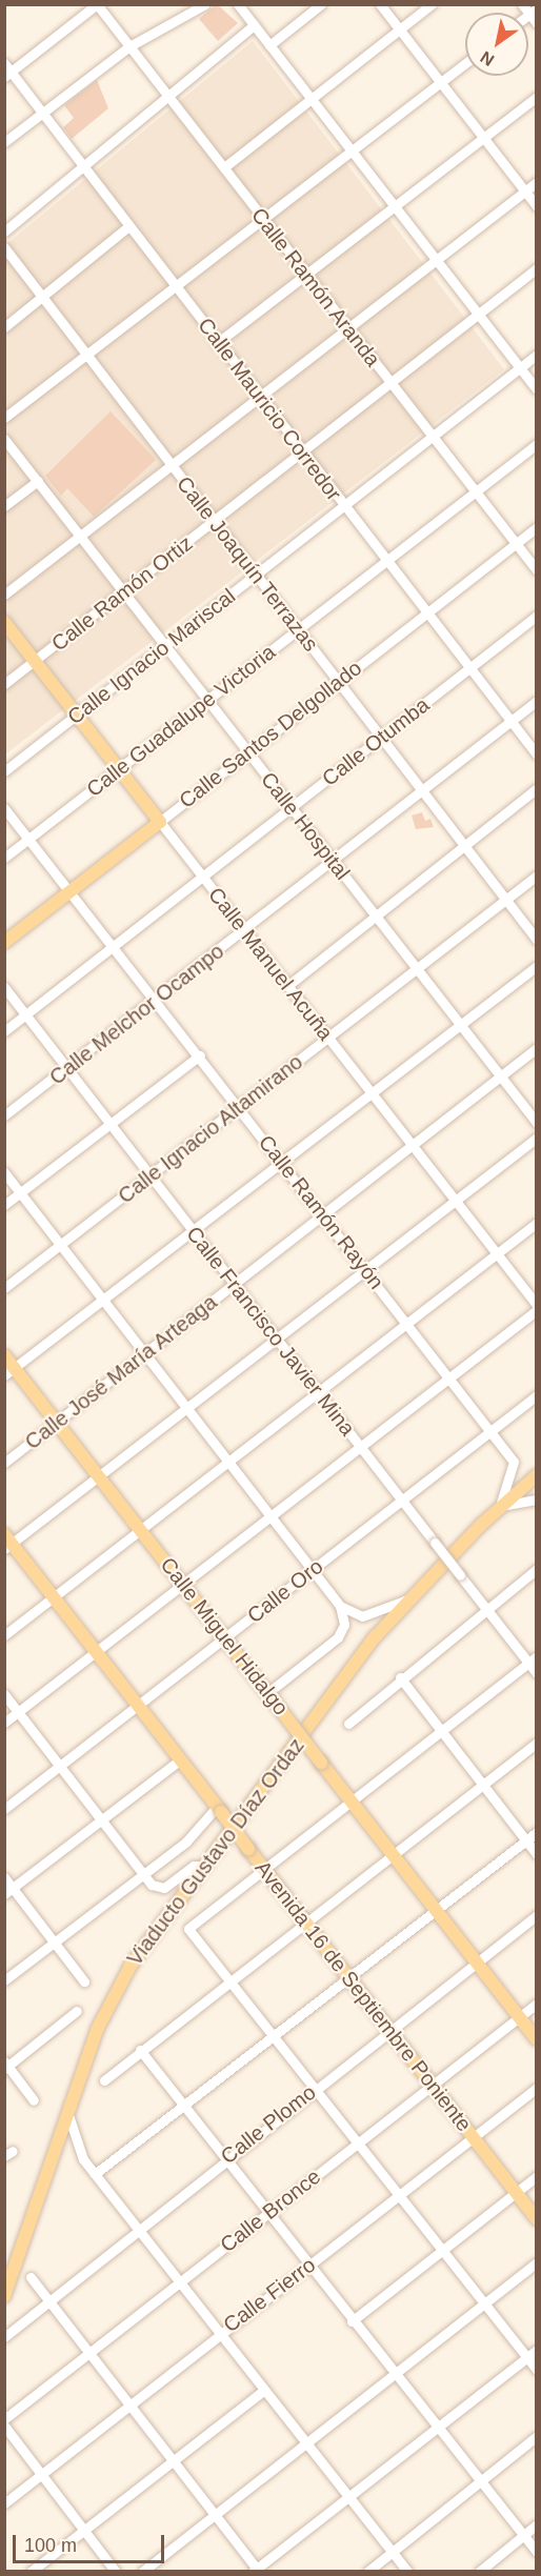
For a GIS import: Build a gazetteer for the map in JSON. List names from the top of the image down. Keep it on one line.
{"streets":{"main road":["Calle Santos Delgollado","Calle Manuel Acuña","Calle Miguel Hidalgo","Viaducto Gustavo Díaz Ordaz","Avenida 16 de Septiembre Poniente"],"street":["Calle Ramón Aranda","Calle Mauricio Corredor","Calle Joaquín Terrazas","Calle Ramón Ortiz","Calle Ignacio Mariscal","Calle Guadalupe Victoria","Calle Otumba","Calle Hospital","Calle Melchor Ocampo","Calle Ignacio Altamirano","Calle Ramón Rayón","Calle Francisco Javier Mina","Calle José María Arteaga","Calle Oro","Calle Plomo","Calle Bronce","Calle Fierro"]},"crossings":[["Calle Ramón Aranda","Calle Ramón Ortiz"],["Calle Ramón Aranda","Calle Ignacio Mariscal"],["Calle Ramón Aranda","Calle Guadalupe Victoria"],["Calle Ramón Aranda","Calle Santos Delgollado"],["Calle Mauricio Corredor","Calle Ramón Ortiz"],["Calle Mauricio Corredor","Calle Ignacio Mariscal"],["Calle Mauricio Corredor","Calle Guadalupe Victoria"],["Calle Mauricio Corredor","Calle Santos Delgollado"],["Calle Mauricio Corredor","Calle Otumba"],["Calle Mauricio Corredor","Calle Melchor Ocampo"],["Calle Joaquín Terrazas","Calle Ramón Ortiz"],["Calle Joaquín Terrazas","Calle Ignacio Mariscal"],["Calle Joaquín Terrazas","Calle Guadalupe Victoria"],["Calle Joaquín Terrazas","Calle Santos Delgollado"],["Calle Joaquín Terrazas","Calle Otumba"],["Calle Joaquín Terrazas","Calle Melchor Ocampo"],["Calle Joaquín Terrazas","Calle Ignacio Altamirano"],["Calle Ramón Ortiz","Calle Hospital"],["Calle Ramón Ortiz","Calle Manuel Acuña"],["Calle Ignacio Mariscal","Calle Hospital"],["Calle Ignacio Mariscal","Calle Manuel Acuña"],["Calle Guadalupe Victoria","Calle Hospital"],["Calle Guadalupe Victoria","Calle Manuel Acuña"],["Calle Guadalupe Victoria","Calle Ramón Rayón"],["Calle Santos Delgollado","Calle Hospital"],["Calle Santos Delgollado","Calle Manuel Acuña"],["Calle Santos Delgollado","Calle Ramón Rayón"],["Calle Otumba","Calle Hospital"],["Calle Otumba","Calle Manuel Acuña"],["Calle Otumba","Calle Ramón Rayón"],["Calle Otumba","Calle Francisco Javier Mina"],["Calle Hospital","Calle Melchor Ocampo"],["Calle Hospital","Calle Ignacio Altamirano"],["Calle Hospital","Calle José María Arteaga"],["Calle Manuel Acuña","Calle Melchor Ocampo"],["Calle Manuel Acuña","Calle Ignacio Altamirano"],["Calle Manuel Acuña","Calle José María Arteaga"],["Calle Melchor Ocampo","Calle Ramón Rayón"],["Calle Melchor Ocampo","Calle Francisco Javier Mina"],["Calle Ignacio Altamirano","Calle Ramón Rayón"],["Calle Ignacio Altamirano","Calle Francisco Javier Mina"],["Calle Ramón Rayón","Calle José María Arteaga"],["Calle Ramón Rayón","Calle Oro"],["Calle Ramón Rayón","Viaducto Gustavo Díaz Ordaz"],["Calle Francisco Javier Mina","Calle José María Arteaga"],["Calle Francisco Javier Mina","Calle Oro"],["Calle José María Arteaga","Calle Miguel Hidalgo"],["Calle Oro","Calle Miguel Hidalgo"],["Calle Oro","Avenida 16 de Septiembre Poniente"],["Calle Miguel Hidalgo","Calle Plomo"],["Calle Miguel Hidalgo","Calle Bronce"],["Avenida 16 de Septiembre Poniente","Calle Plomo"],["Avenida 16 de Septiembre Poniente","Calle Bronce"],["Avenida 16 de Septiembre Poniente","Calle Fierro"]],"scale_bar":"100 m","north":"bottom left"}
